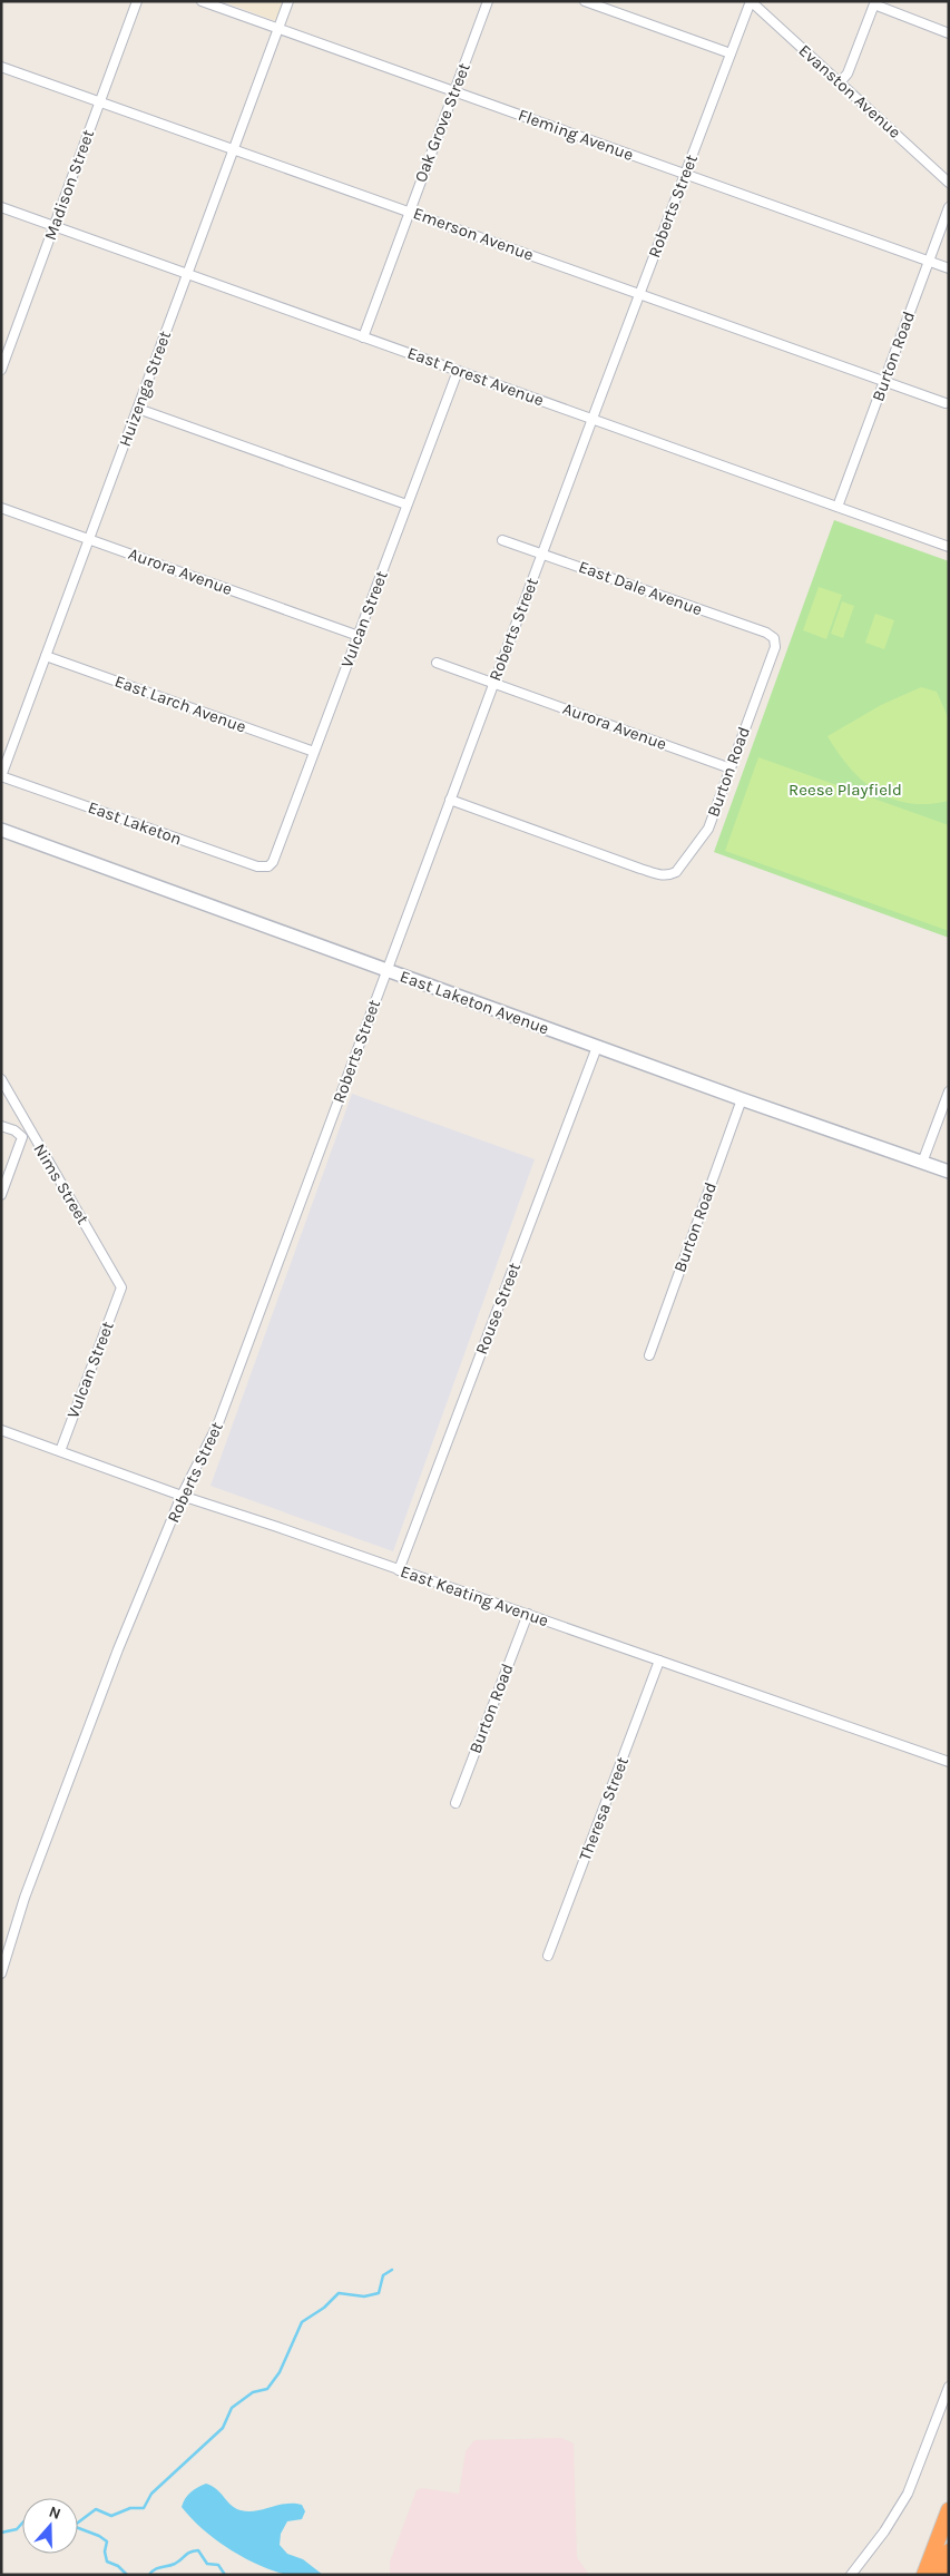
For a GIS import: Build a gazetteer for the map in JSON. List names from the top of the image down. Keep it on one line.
{"streets":{"main road":["East Laketon Avenue"],"street":["Evanston Avenue","Oak Grove Street","Fleming Avenue","Madison Street","Roberts Street","Emerson Avenue","Burton Road","East Forest Avenue","Huizenga Street","Aurora Avenue","East Dale Avenue","Vulcan Street","East Larch Avenue","East Laketon","Nims Street","Rouse Street","East Keating Avenue","Theresa Street"]},"crossings":[["Evanston Avenue","Roberts Street"],["Oak Grove Street","Fleming Avenue"],["Oak Grove Street","Emerson Avenue"],["Oak Grove Street","East Forest Avenue"],["Fleming Avenue","Roberts Street"],["Fleming Avenue","Burton Road"],["Fleming Avenue","Huizenga Street"],["Madison Street","Emerson Avenue"],["Madison Street","East Forest Avenue"],["Roberts Street","Emerson Avenue"],["Roberts Street","Burton Road"],["Roberts Street","East Forest Avenue"],["Roberts Street","Aurora Avenue"],["Roberts Street","East Dale Avenue"],["Roberts Street","East Laketon Avenue"],["Roberts Street","East Keating Avenue"],["Emerson Avenue","Burton Road"],["Emerson Avenue","Huizenga Street"],["Burton Road","East Forest Avenue"],["Burton Road","Aurora Avenue"],["Burton Road","East Dale Avenue"],["Burton Road","East Laketon Avenue"],["Burton Road","East Keating Avenue"],["East Forest Avenue","Huizenga Street"],["East Forest Avenue","Vulcan Street"],["Huizenga Street","Aurora Avenue"],["Huizenga Street","East Larch Avenue"],["Huizenga Street","East Laketon"],["Aurora Avenue","Vulcan Street"],["Vulcan Street","East Larch Avenue"],["Vulcan Street","East Laketon"],["Vulcan Street","Nims Street"],["Vulcan Street","East Keating Avenue"],["East Laketon Avenue","Rouse Street"],["Rouse Street","East Keating Avenue"],["East Keating Avenue","Theresa Street"]],"parks":["Reese Playfield"],"north":"top"}
